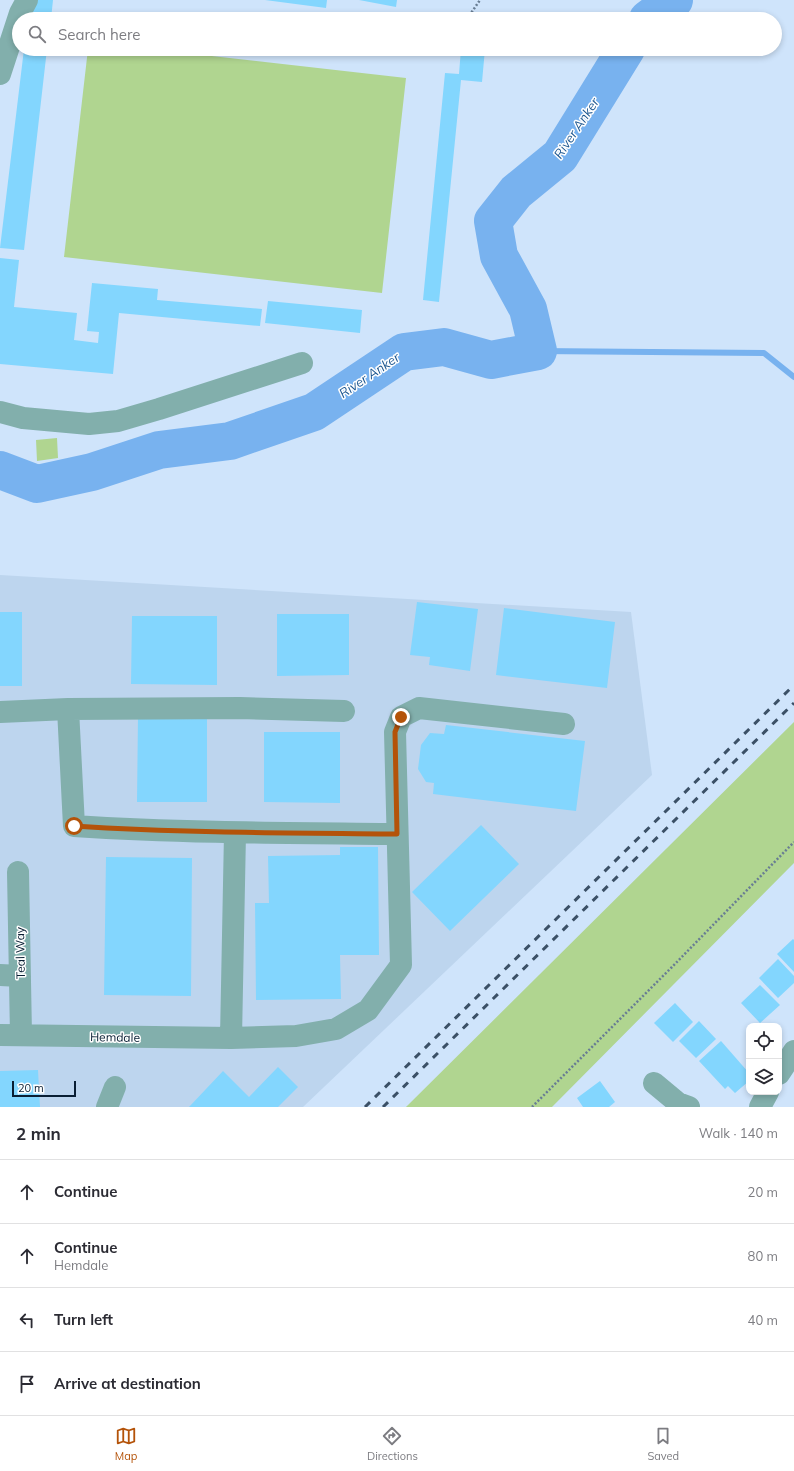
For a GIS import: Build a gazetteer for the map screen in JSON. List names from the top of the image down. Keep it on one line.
{"streets":{"street":["Teal Way","Hemdale"]},"crossings":[["Teal Way","Hemdale"]],"water":["River Anker"],"scale_bar":"20 m","page":{"search":"Search here","scale":"20 m","heading":["2 min","Walk · 140 m"],"list":[["Continue","20 m"],["Continue","Hemdale","80 m"],["Turn left","40 m"],"Arrive at destination"],"nav":["Map","Directions","Saved"]}}
